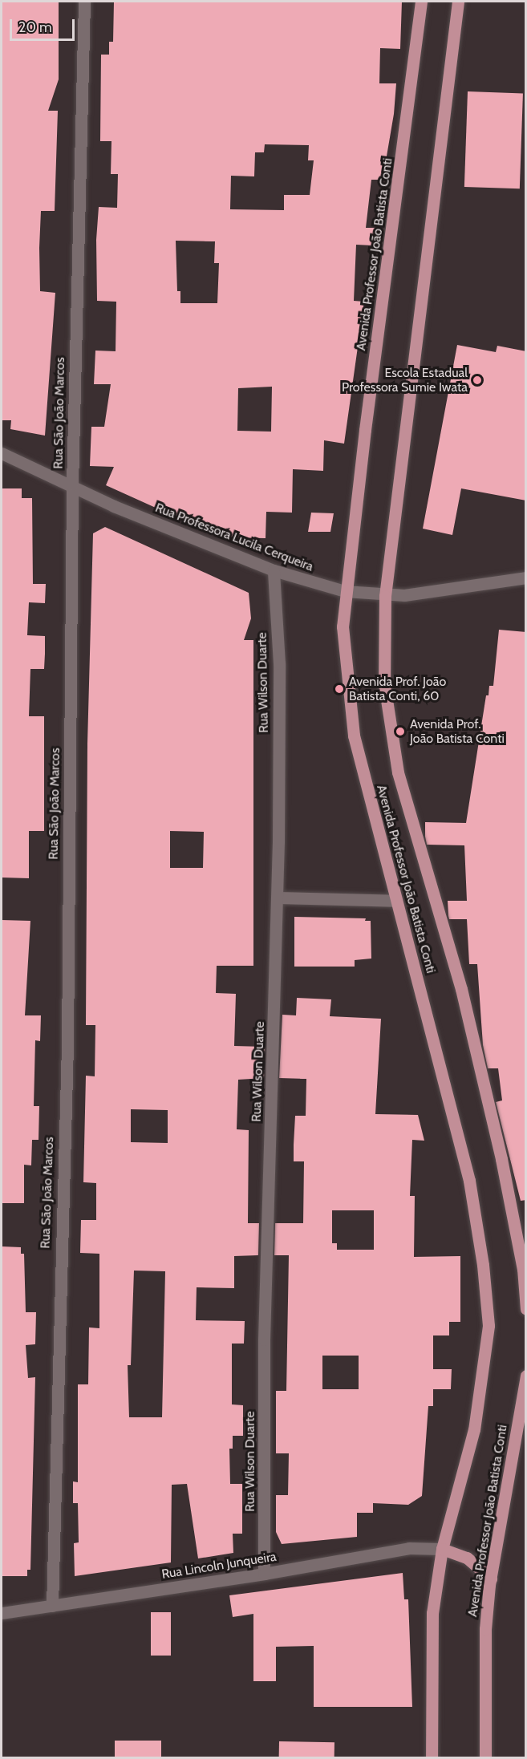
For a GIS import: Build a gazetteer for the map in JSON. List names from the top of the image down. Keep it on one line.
{"streets":{"main road":["Avenida Professor João Batista Conti"],"street":["Rua São João Marcos","Rua Professora Lucila Cerqueira","Rua Wilson Duarte","Rua Lincoln Junqueira"]},"crossings":[["Avenida Professor João Batista Conti","Rua Professora Lucila Cerqueira"],["Avenida Professor João Batista Conti","Rua Lincoln Junqueira"],["Rua São João Marcos","Rua Professora Lucila Cerqueira"],["Rua São João Marcos","Rua Lincoln Junqueira"],["Rua Professora Lucila Cerqueira","Rua Wilson Duarte"],["Rua Wilson Duarte","Rua Lincoln Junqueira"]],"places":["Escola Estadual Professora Sumie Iwata","Avenida Prof. João Batista Conti, 60","Avenida Prof. João Batista Conti"],"scale_bar":"20 m"}
